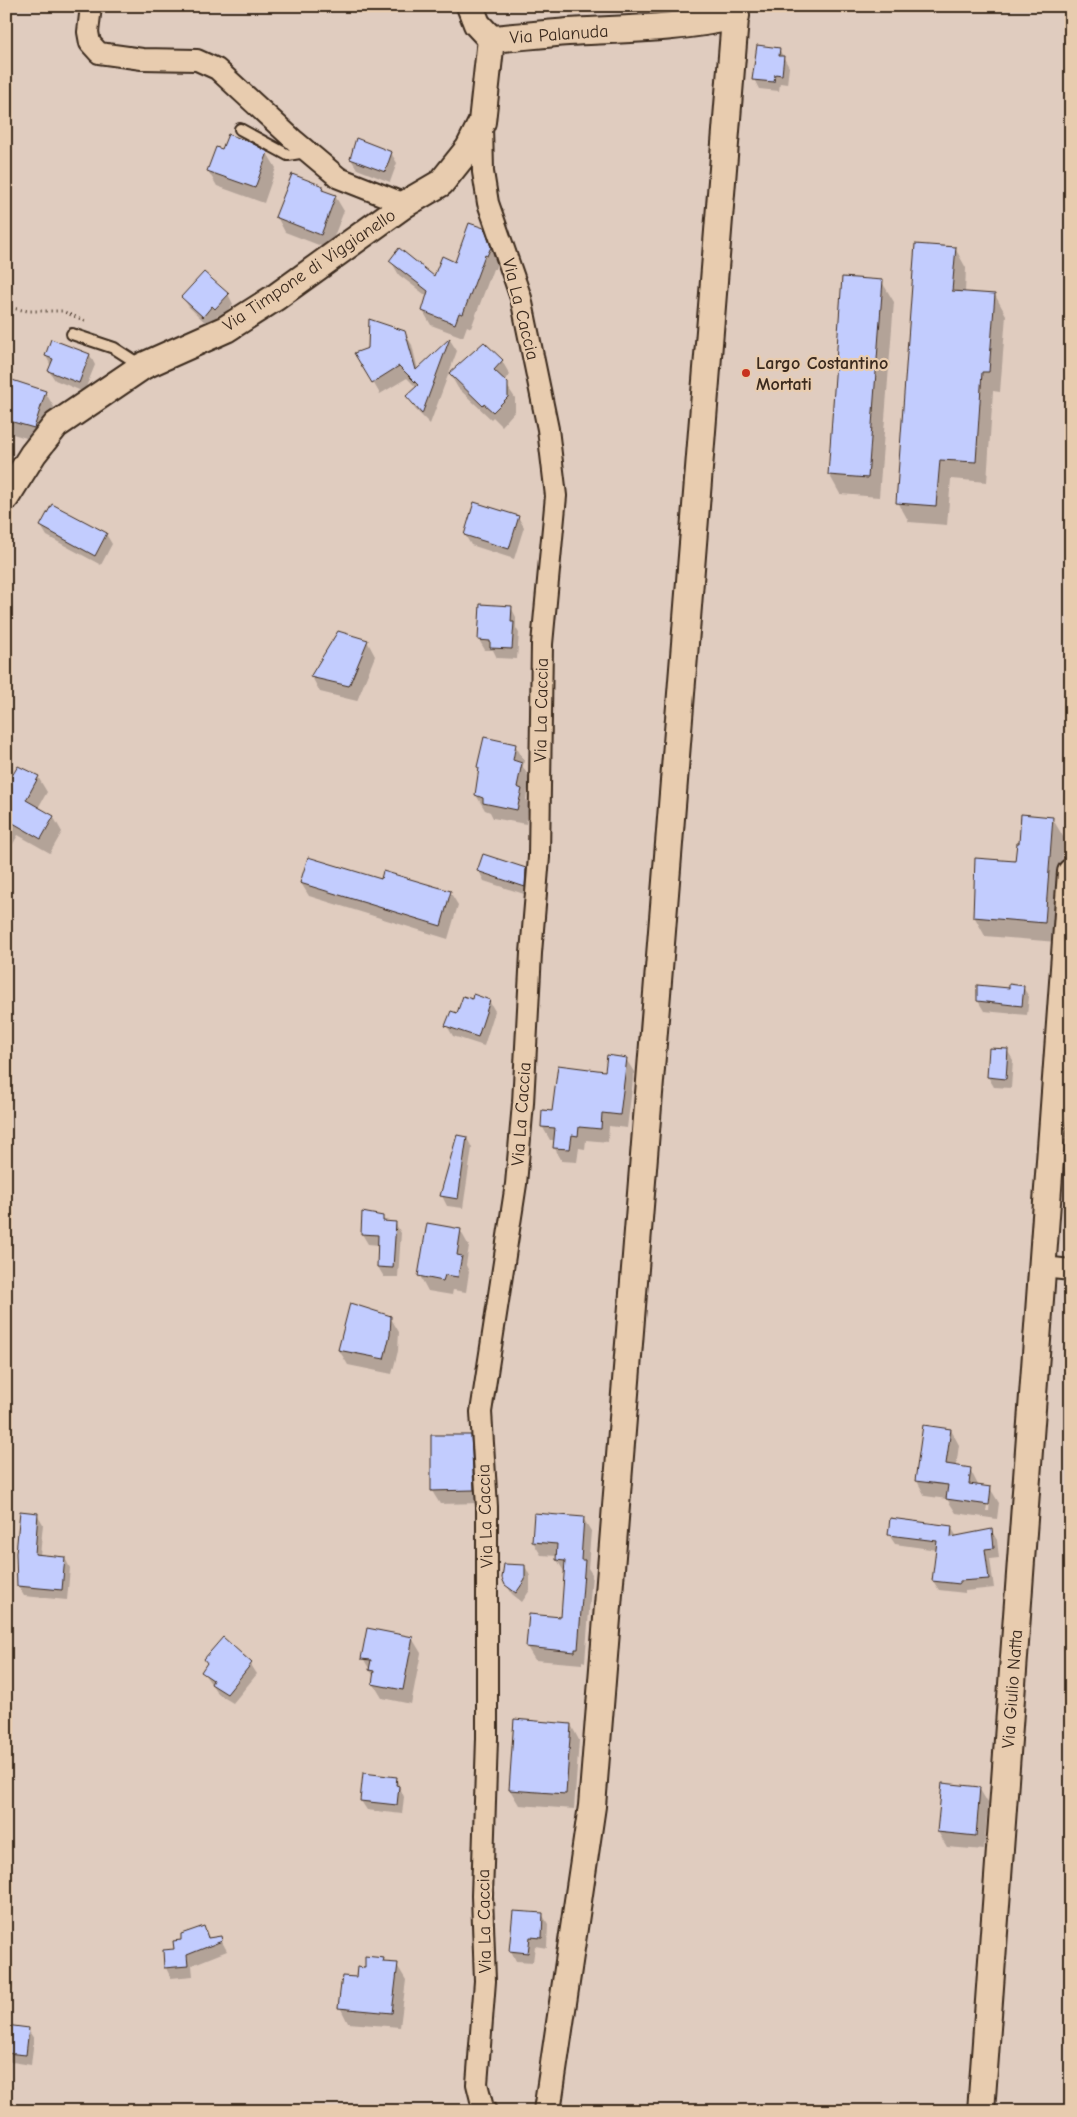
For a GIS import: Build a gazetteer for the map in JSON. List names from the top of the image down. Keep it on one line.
{"streets":{"street":["Via Palanuda","Via Timpone di Viggianello","Via La Caccia","Via Giulio Natta"]},"crossings":[["Via Palanuda","Via Timpone di Viggianello"],["Via Palanuda","Via La Caccia"]],"places":["Largo Costantino Mortati"]}
